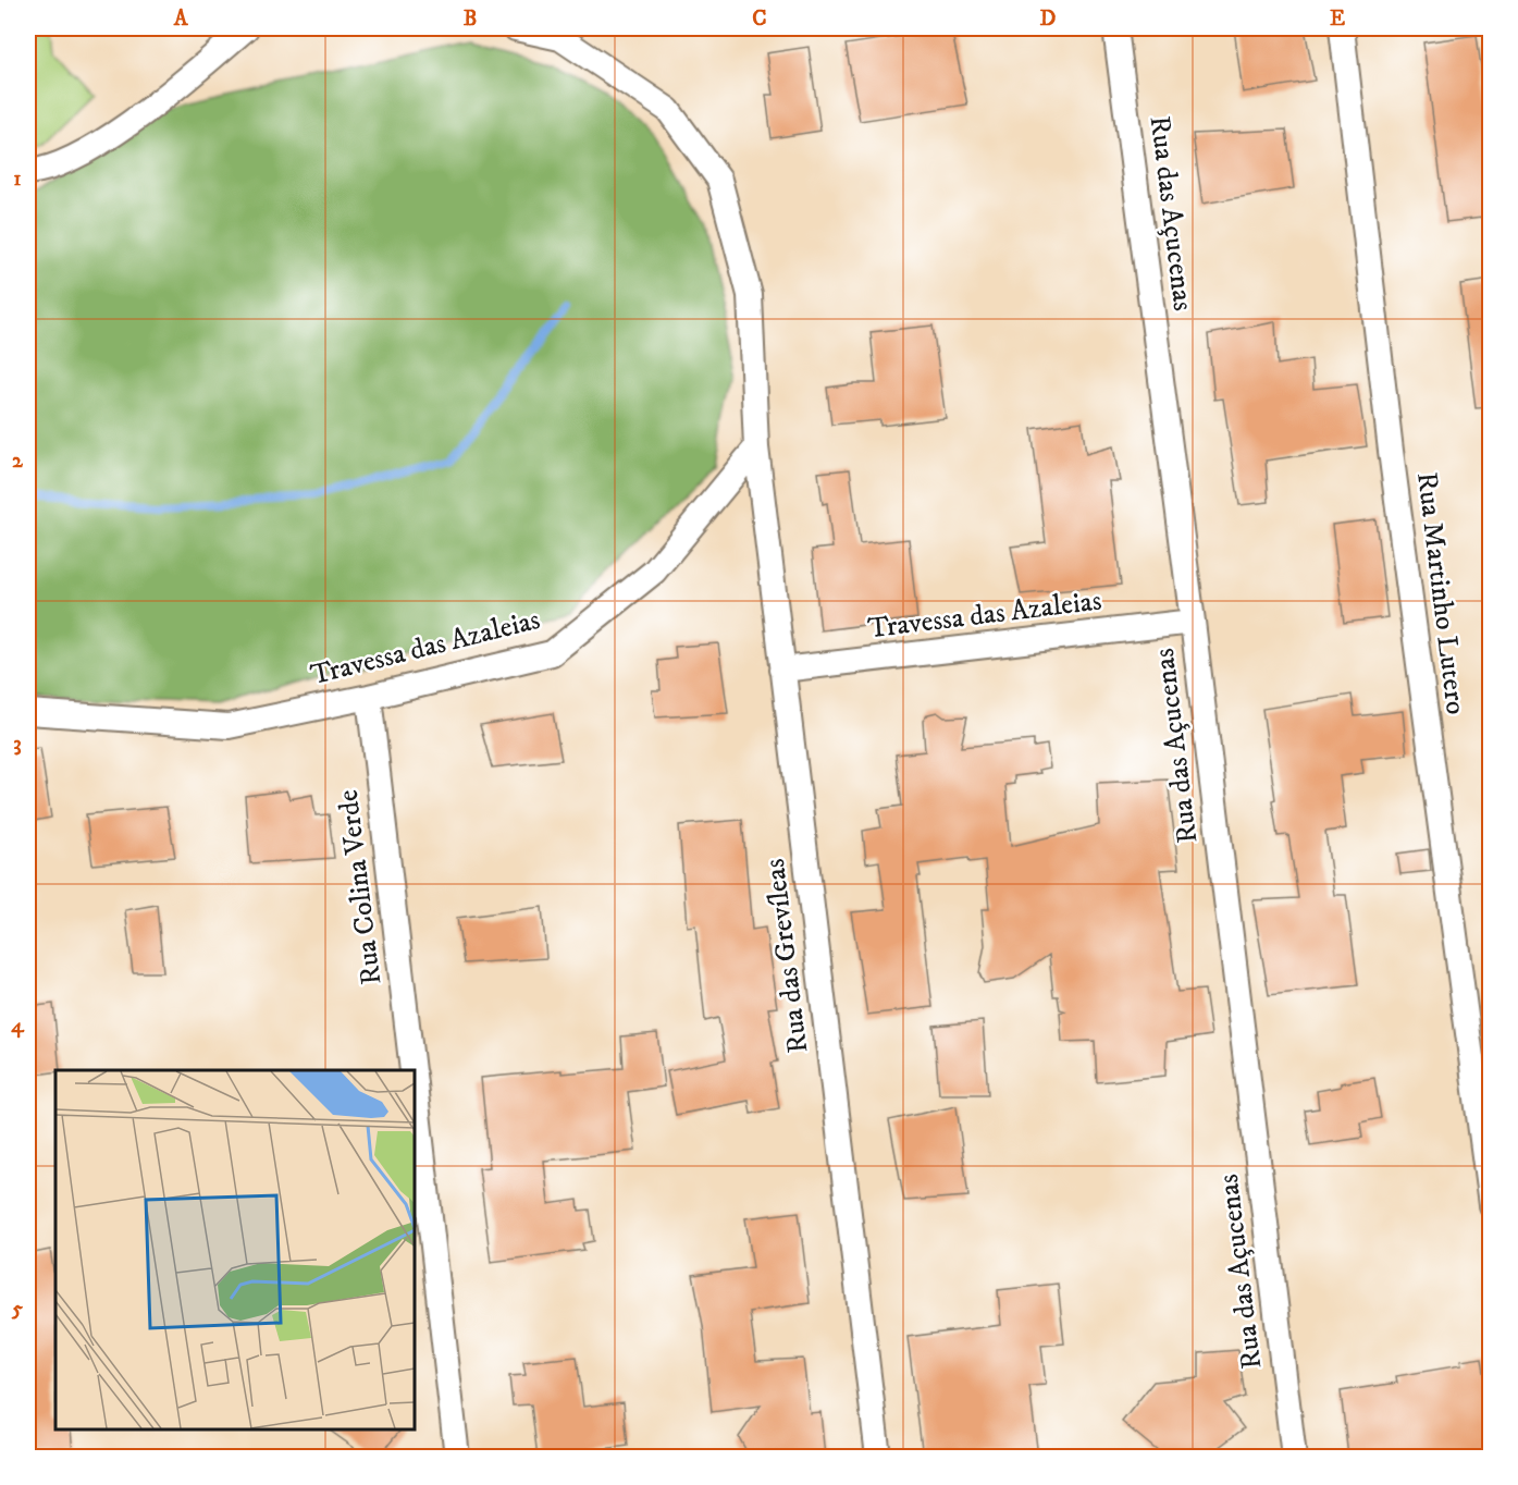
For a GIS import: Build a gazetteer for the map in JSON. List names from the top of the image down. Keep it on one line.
{"streets":{"street":["Rua das Açucenas","Rua Martinho Lutero","Travessa das Azaleias","Rua Colina Verde","Rua das Grevíleas"]},"crossings":[["Rua das Açucenas","Travessa das Azaleias"],["Travessa das Azaleias","Rua Colina Verde"],["Travessa das Azaleias","Rua das Grevíleas"]],"grid":{"columns":["A","B","C","D","E"],"rows":["1","2","3","4","5"]}}
